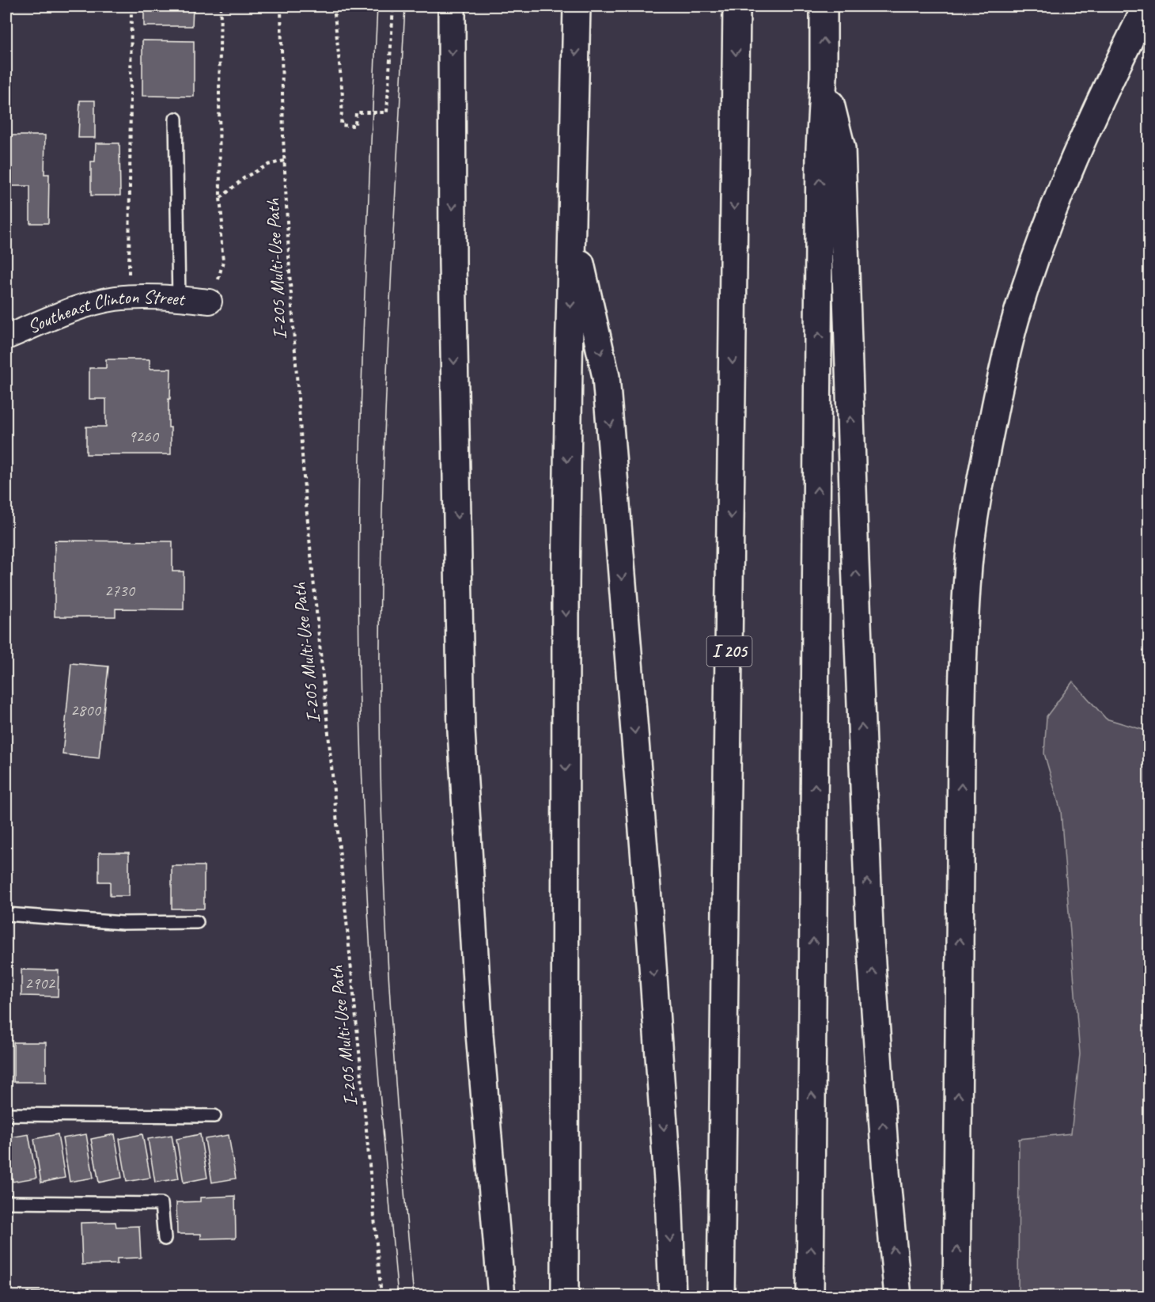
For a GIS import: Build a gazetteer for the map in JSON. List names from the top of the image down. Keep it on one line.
{"streets":{"highway":["I 205"],"street":["Southeast Clinton Street"],"path":["I-205 Multi-Use Path"]},"house_numbers":["9260","2730","2800","2902"]}
